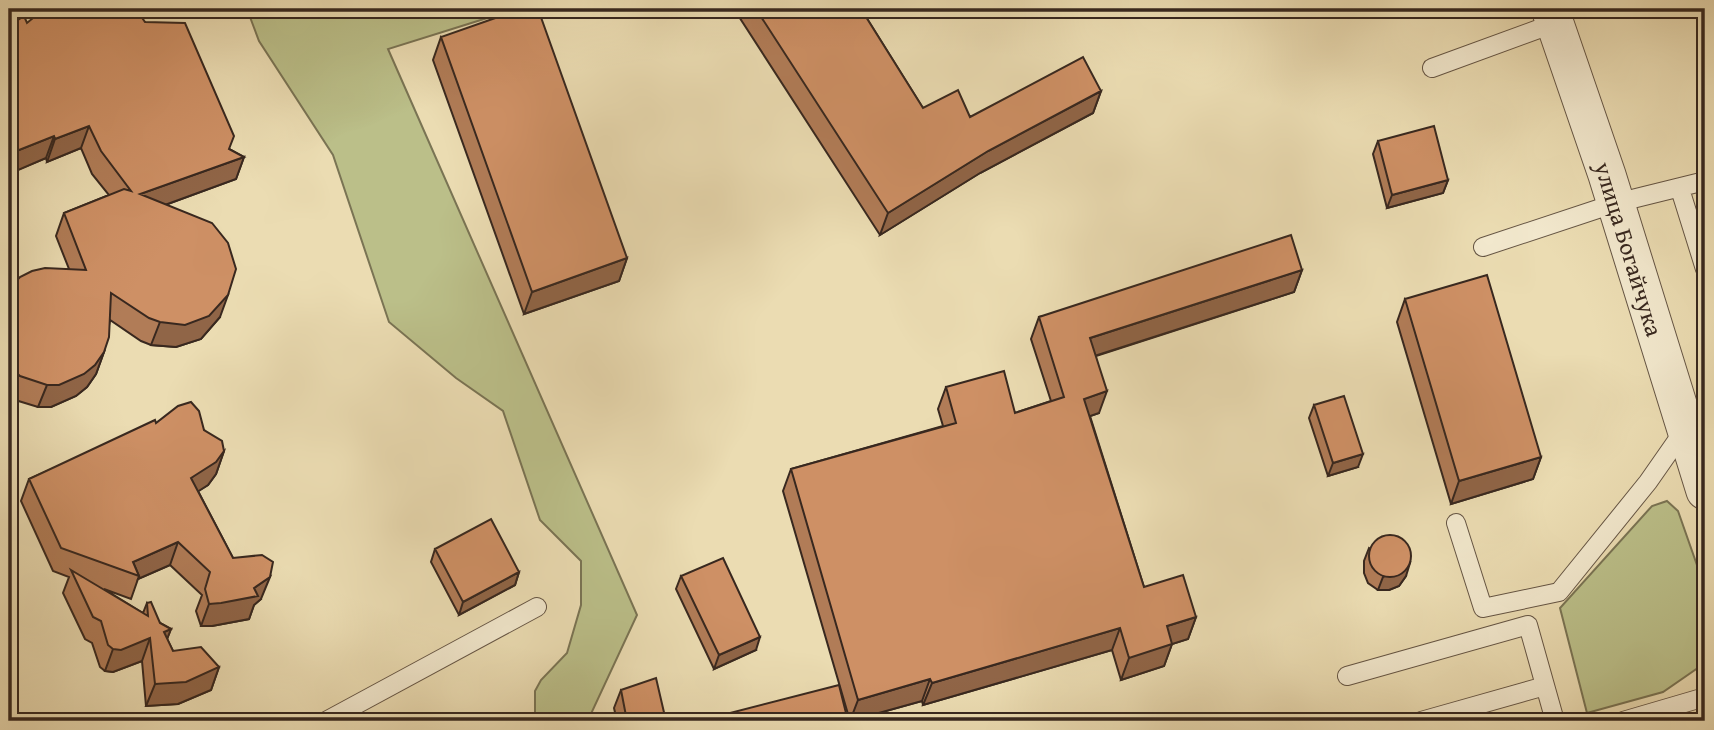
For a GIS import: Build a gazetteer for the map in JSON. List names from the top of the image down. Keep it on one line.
{"streets":{"street":["улица Богайчука"]}}
